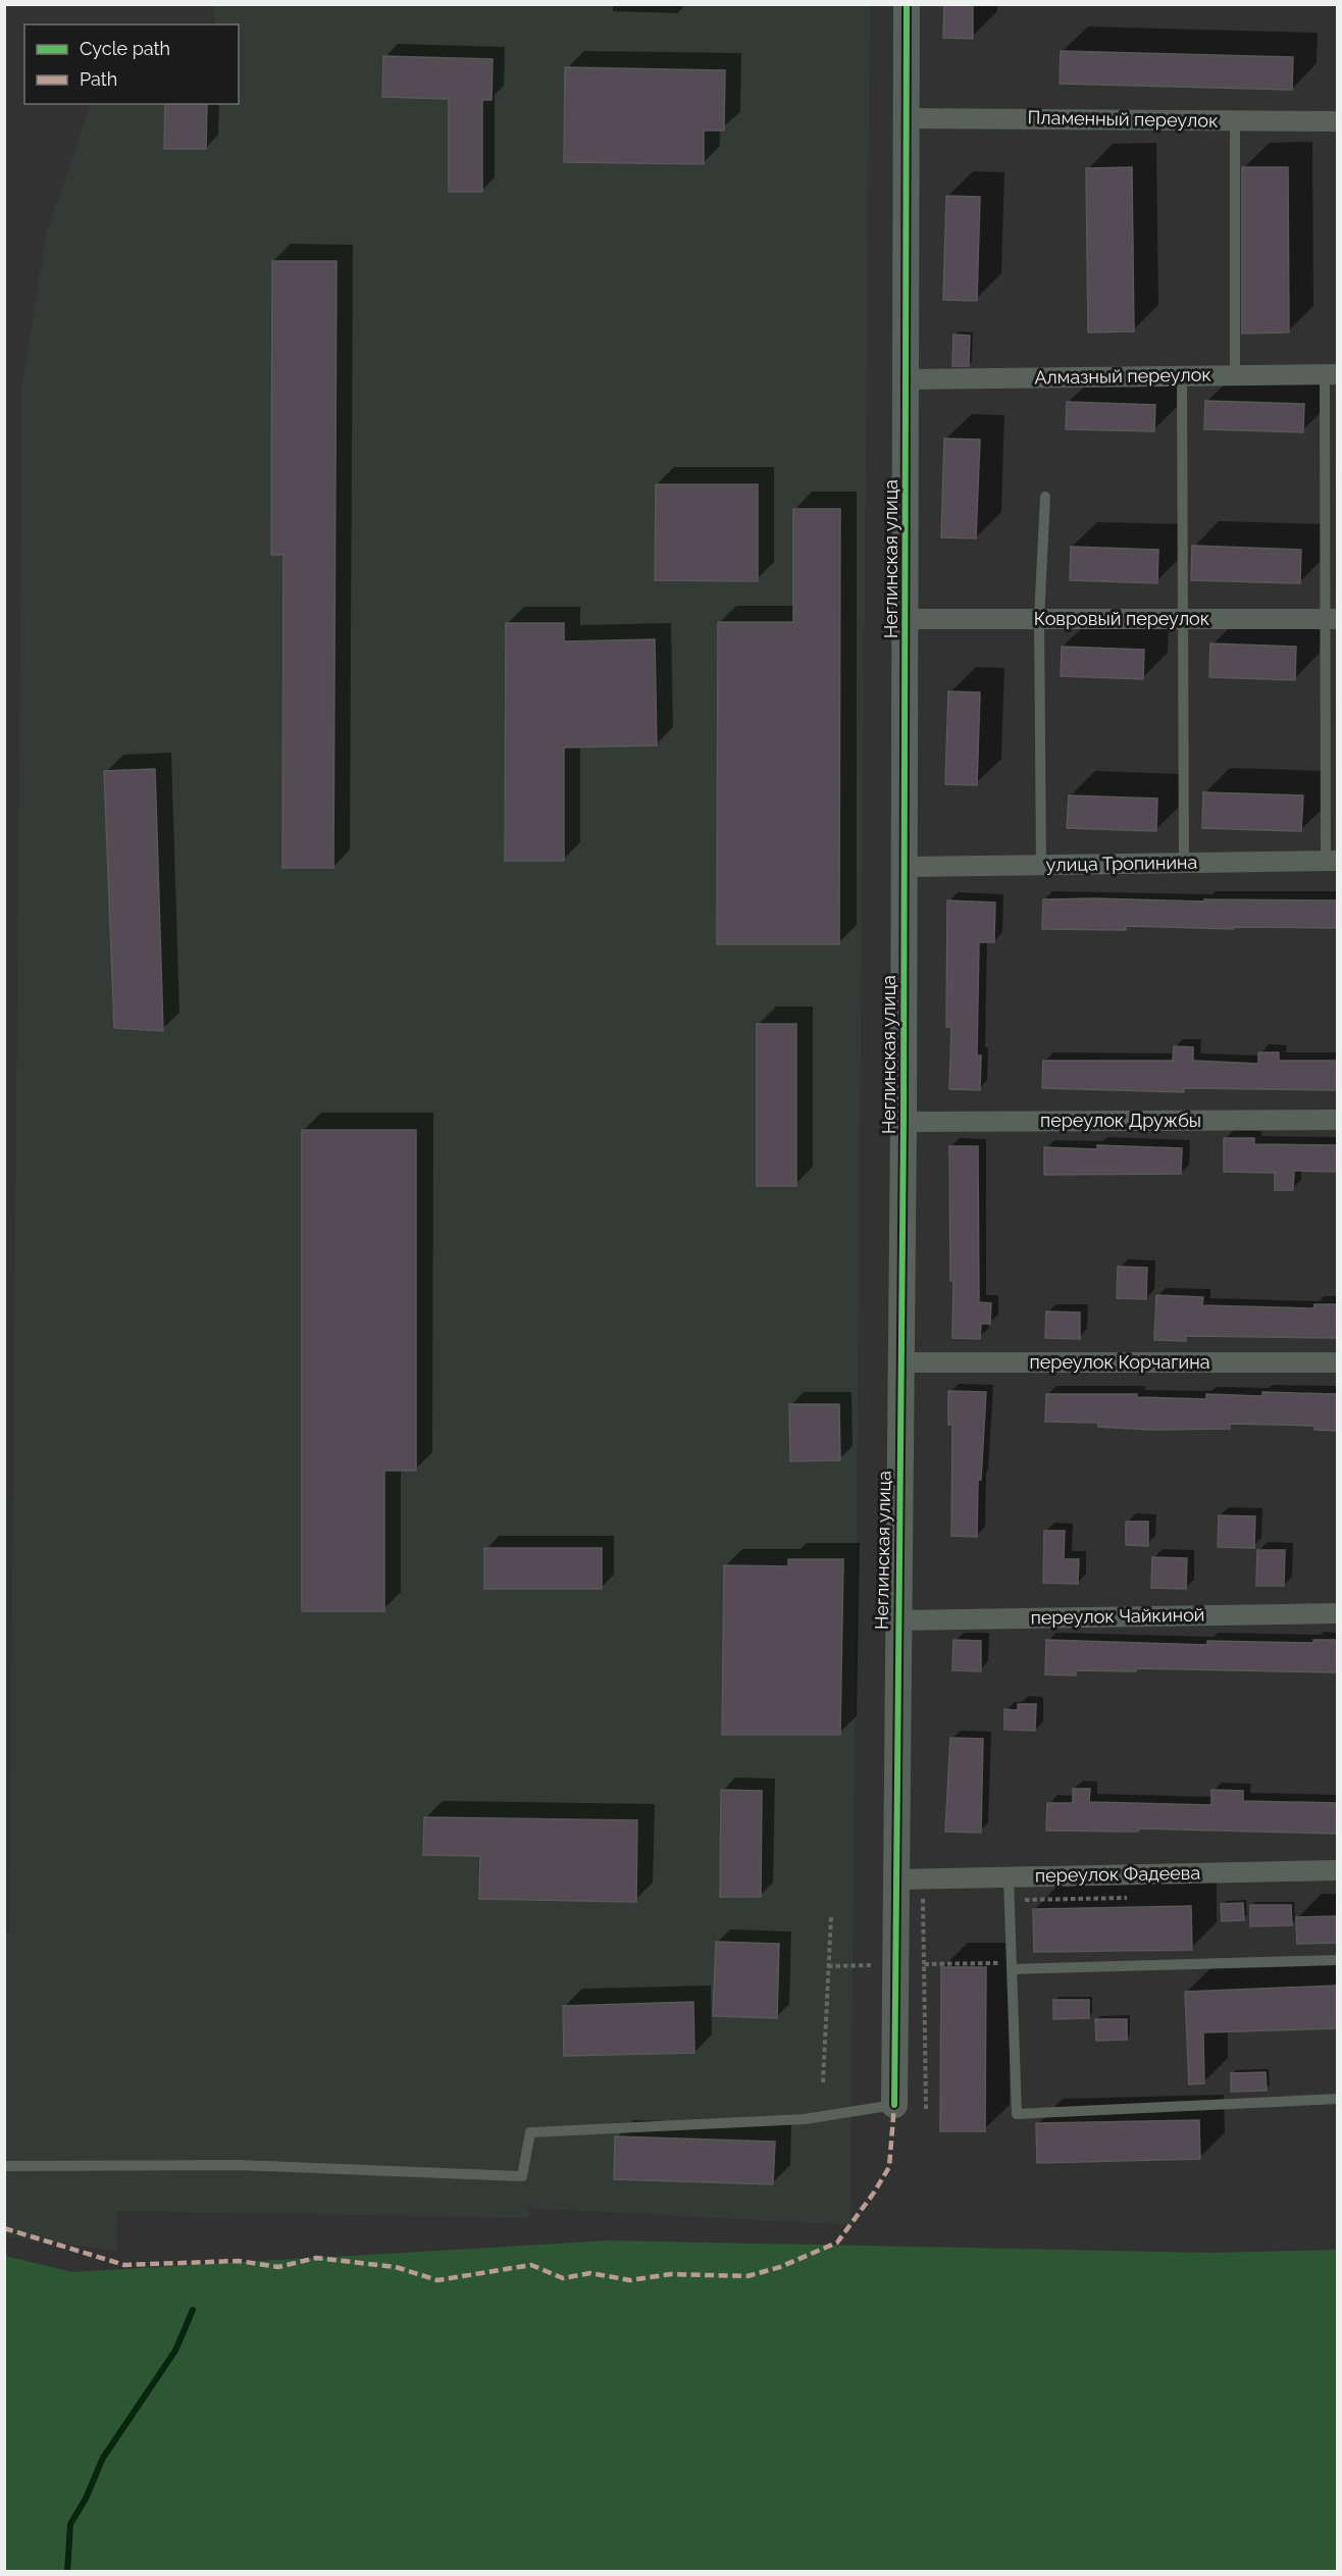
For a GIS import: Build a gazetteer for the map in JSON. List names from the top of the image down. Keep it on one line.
{"streets":{"street":["Пламенный переулок","Алмазный переулок","Неглинская улица","Ковровый переулок","улица Тропинина","переулок Дружбы","переулок Корчагина","переулок Чайкиной","переулок Фадеева"]},"crossings":[["Пламенный переулок","Неглинская улица"],["Алмазный переулок","Неглинская улица"],["Неглинская улица","Ковровый переулок"],["Неглинская улица","улица Тропинина"],["Неглинская улица","переулок Дружбы"],["Неглинская улица","переулок Корчагина"],["Неглинская улица","переулок Чайкиной"],["Неглинская улица","переулок Фадеева"]],"legend":["Cycle path","Path"]}
